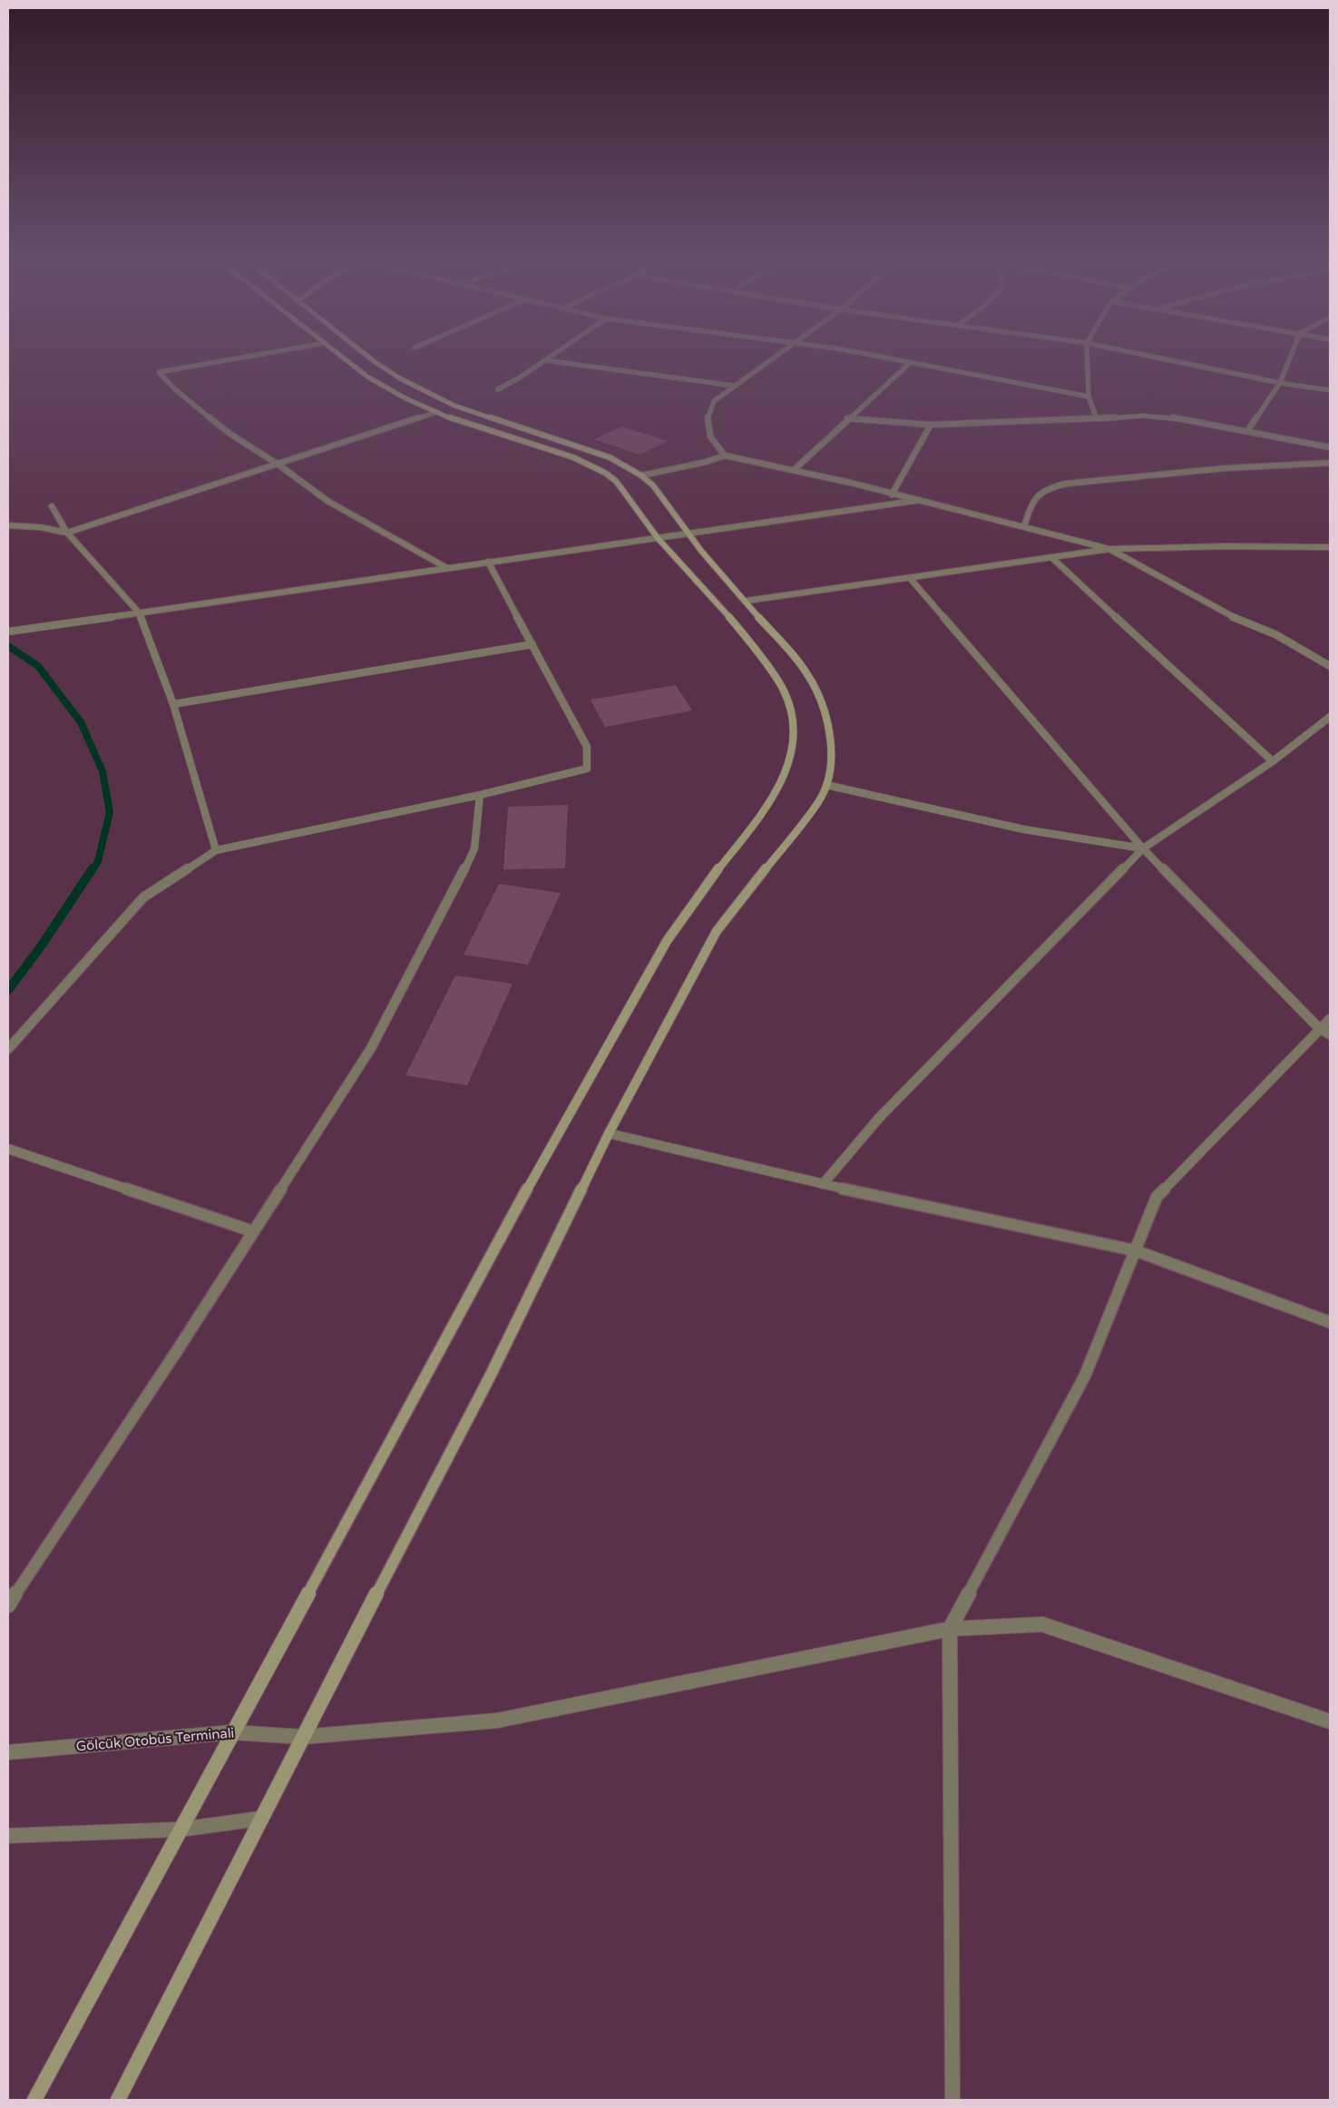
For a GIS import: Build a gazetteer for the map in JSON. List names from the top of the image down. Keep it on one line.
{"streets":{"street":["Gölcük Otobüs Terminali"]}}
